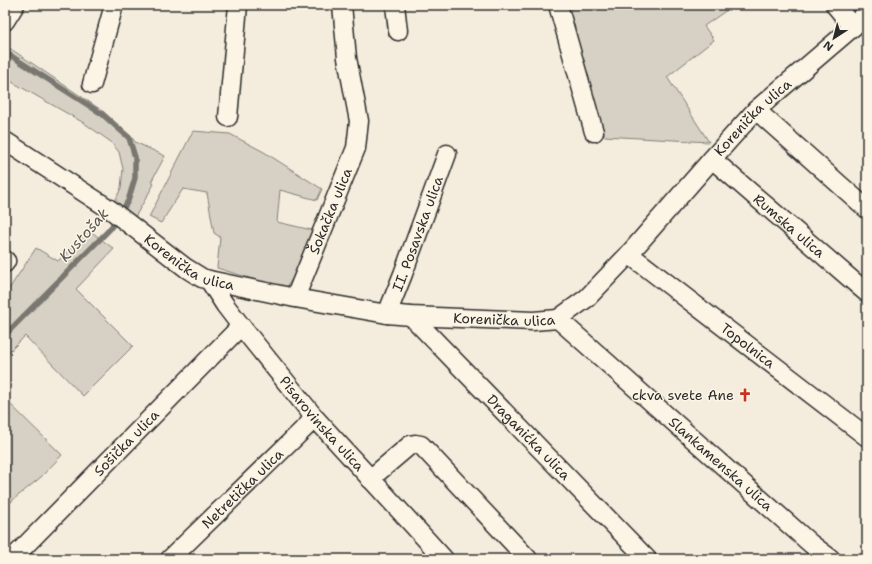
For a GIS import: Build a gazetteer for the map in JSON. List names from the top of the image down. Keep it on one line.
{"streets":{"street":["Korenička ulica","Šokačka ulica","Rumska ulica","II. Posavska ulica","Topolnica","Pisarovinska ulica","Draganićka ulica","Sošička ulica","Slankamenska ulica","Netretička ulica"]},"crossings":[["Korenička ulica","Šokačka ulica"],["Korenička ulica","Rumska ulica"],["Korenička ulica","II. Posavska ulica"],["Korenička ulica","Topolnica"],["Korenička ulica","Pisarovinska ulica"],["Korenička ulica","Draganićka ulica"],["Korenička ulica","Slankamenska ulica"],["Pisarovinska ulica","Sošička ulica"],["Pisarovinska ulica","Netretička ulica"]],"water":["Kustošak"],"places":{"church":["ckva svete Ane"]},"north":"bottom left"}
